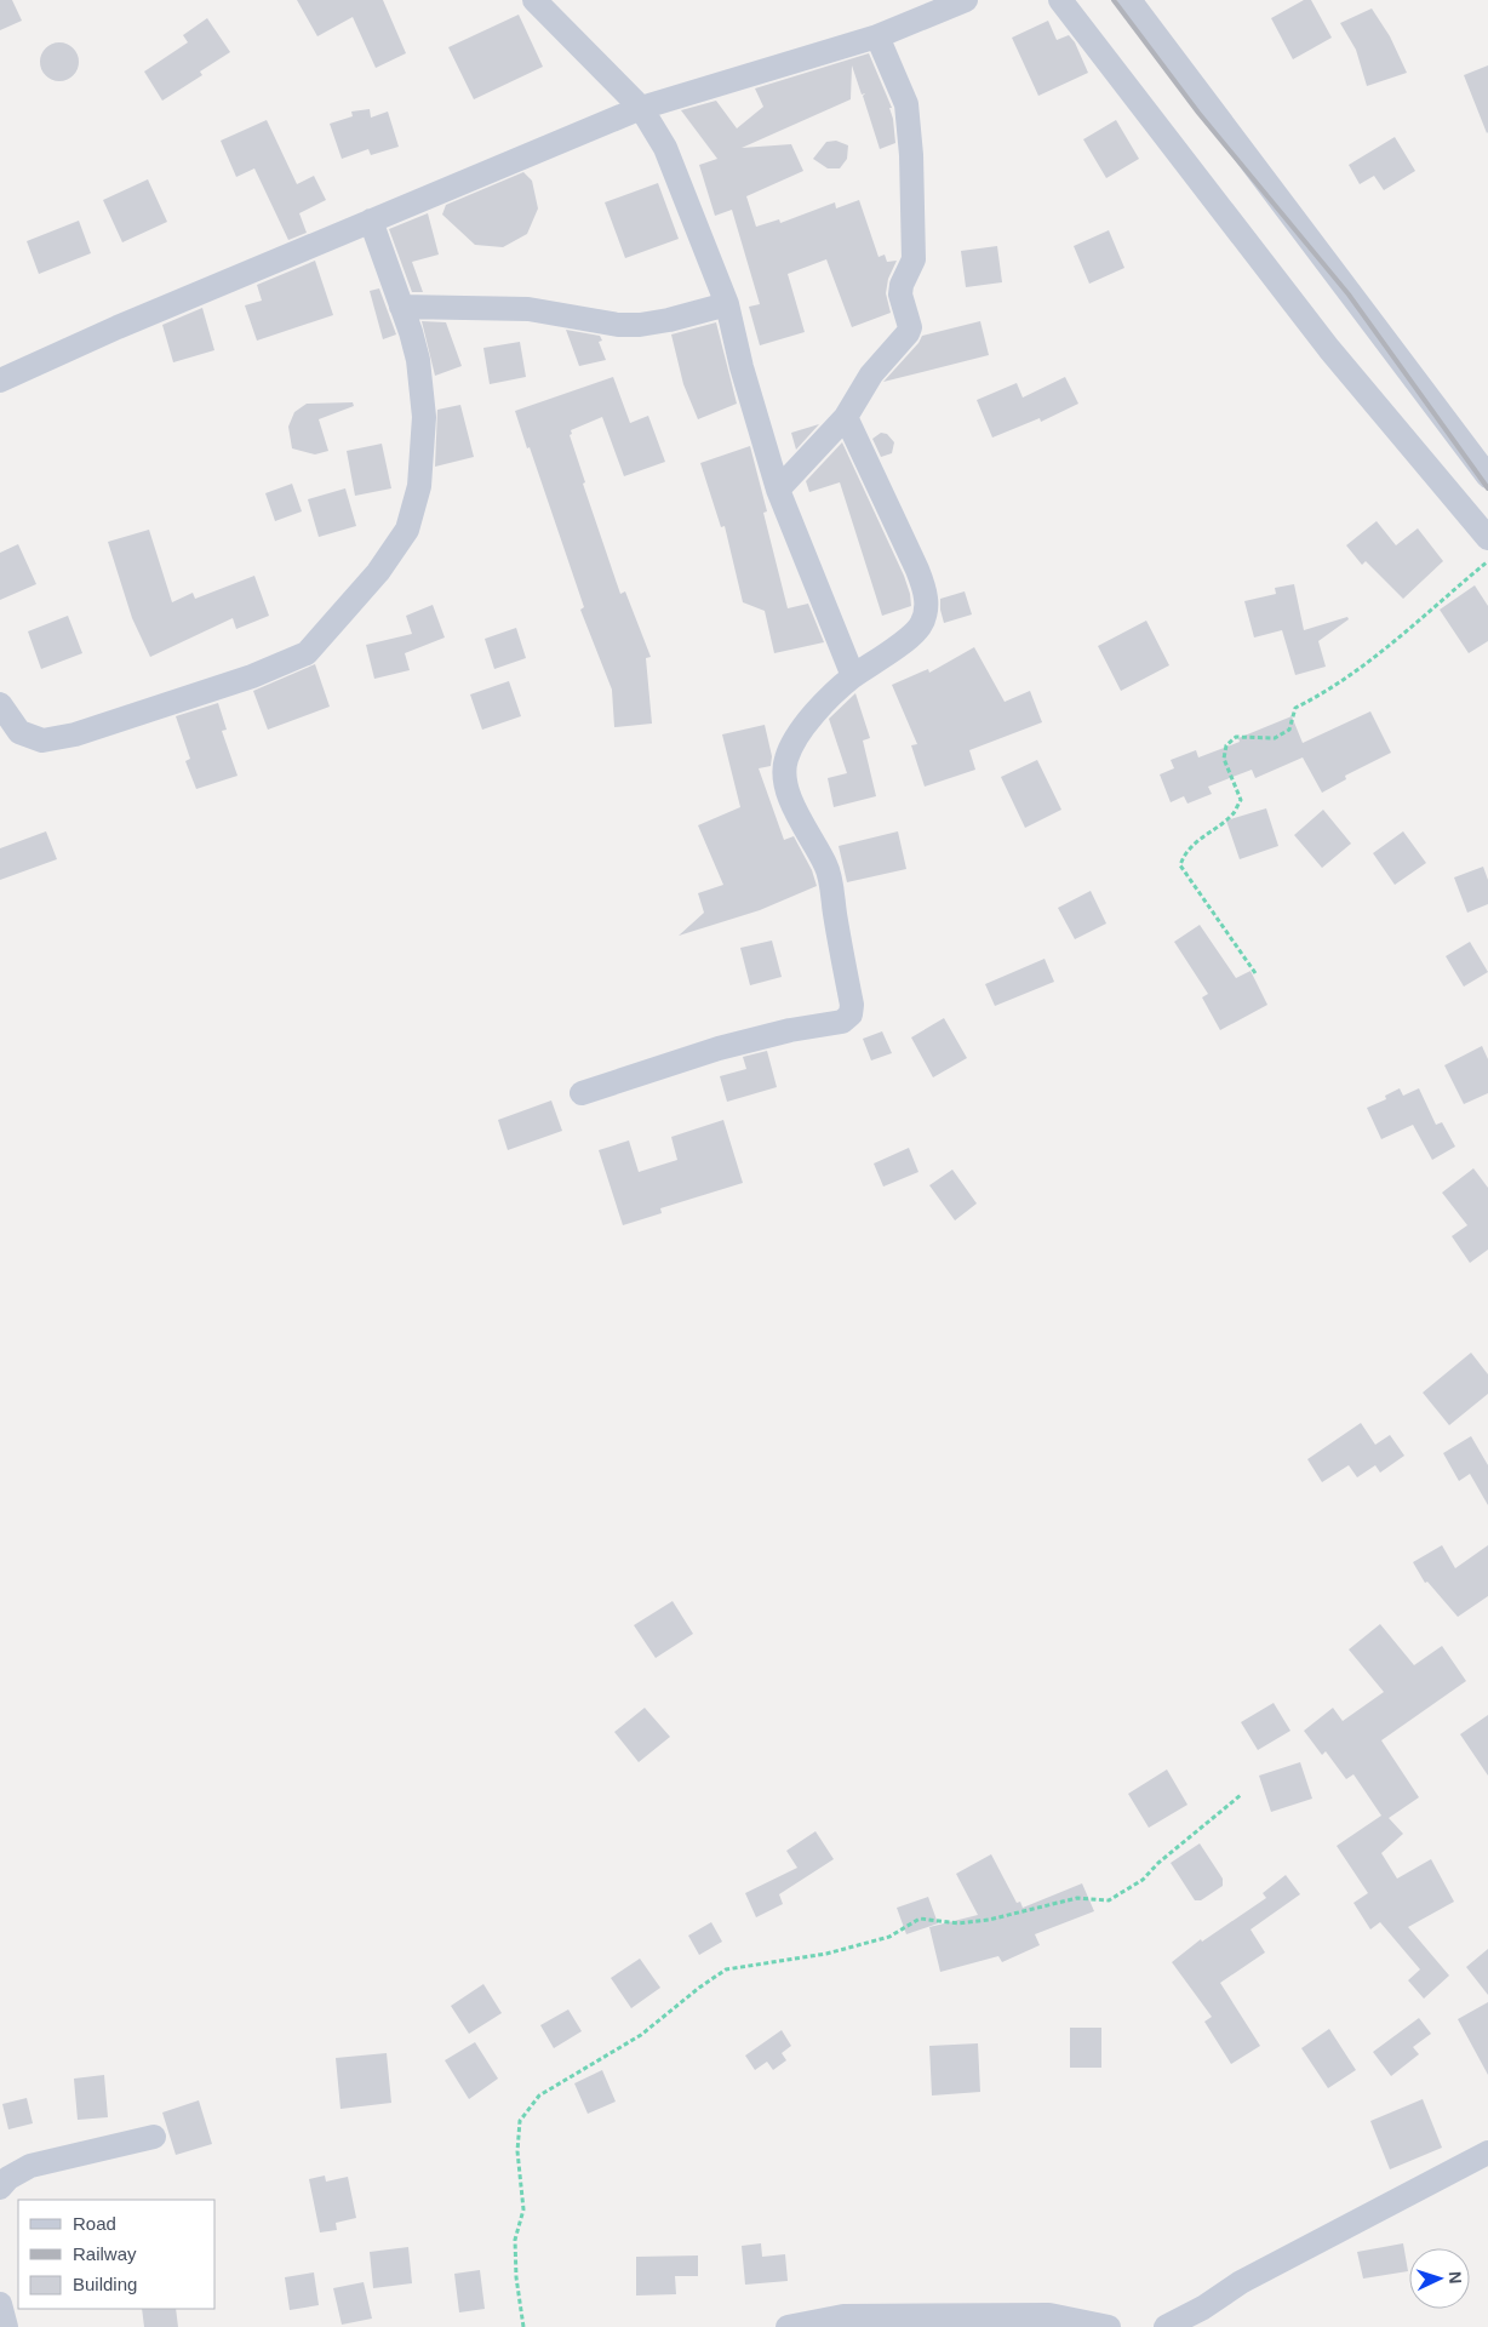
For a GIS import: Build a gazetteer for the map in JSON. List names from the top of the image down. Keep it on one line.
{"legend":["Road","Railway","Building"],"north":"right"}
